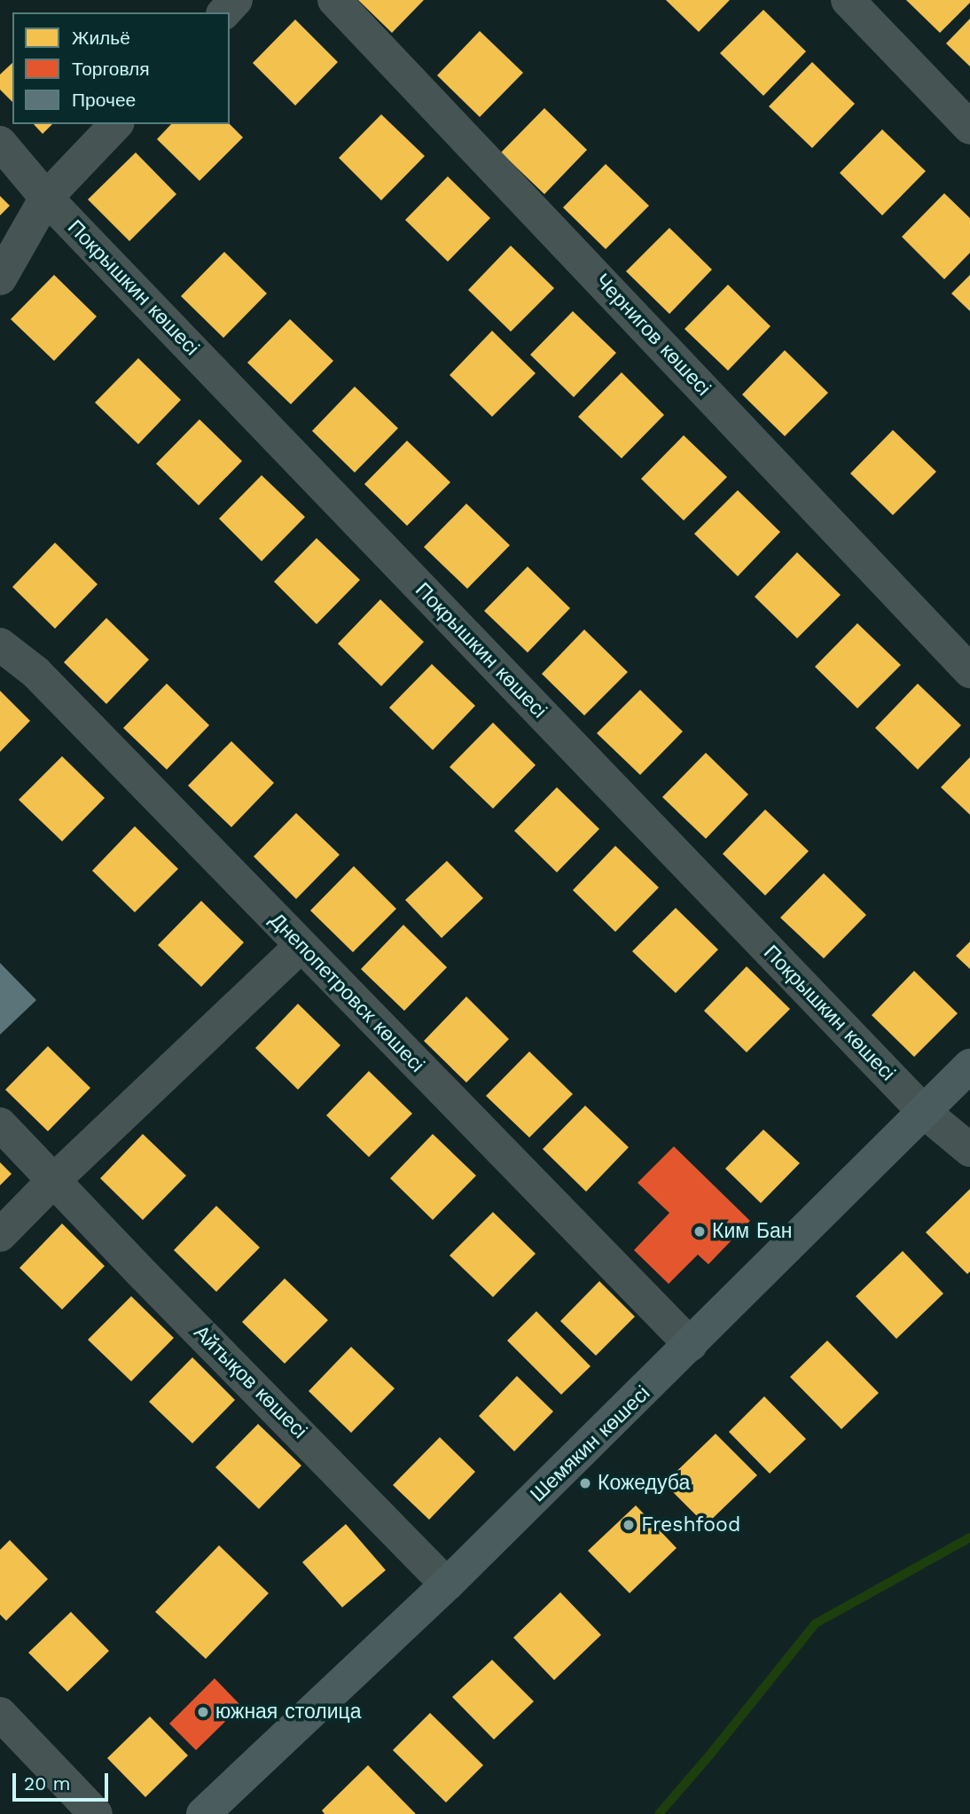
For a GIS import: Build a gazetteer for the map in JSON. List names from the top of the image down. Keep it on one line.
{"streets":{"main road":["Шемякин көшесі"],"street":["Покрышкин көшесі","Чернигов көшесі","Днепопетровск көшесі","Айтықов көшесі"]},"crossings":[["Покрышкин көшесі","Шемякин көшесі"],["Днепопетровск көшесі","Шемякин көшесі"],["Айтықов көшесі","Шемякин көшесі"]],"places":["Ким Бан","Кожедуба","Freshfood","южная столица"],"legend":["Жильё","Торговля","Прочее"],"scale_bar":"20 m"}
